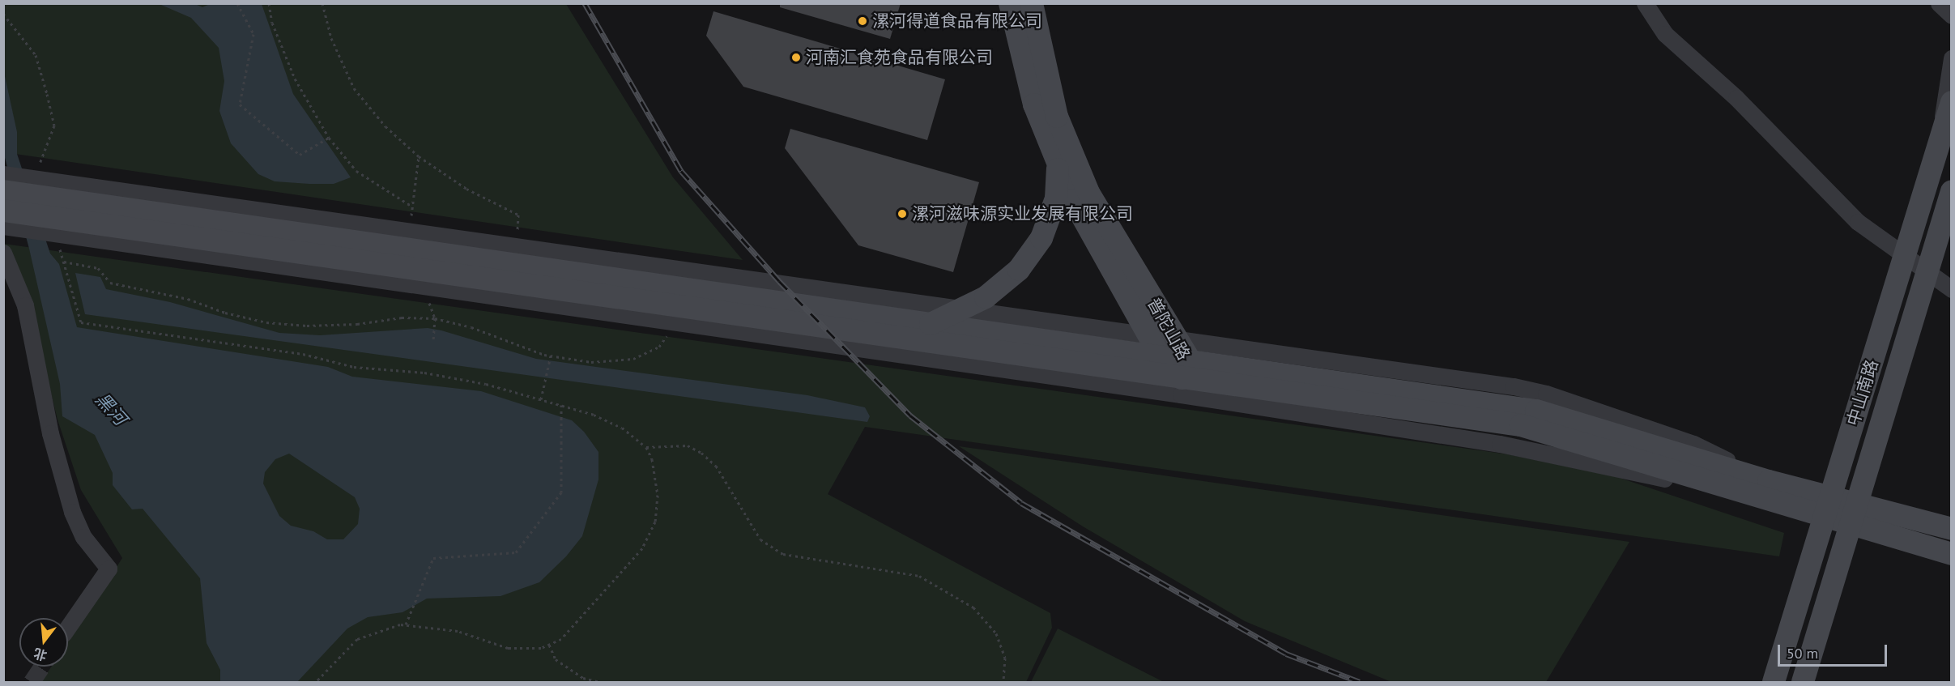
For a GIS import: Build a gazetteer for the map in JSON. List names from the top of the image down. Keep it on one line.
{"streets":{"main road":["普陀山路","中山南路"]},"water":["黑河"],"places":["漯河得道食品有限公司","河南汇食苑食品有限公司","漯河滋味源实业发展有限公司"],"scale_bar":"50 m","north":"bottom"}
